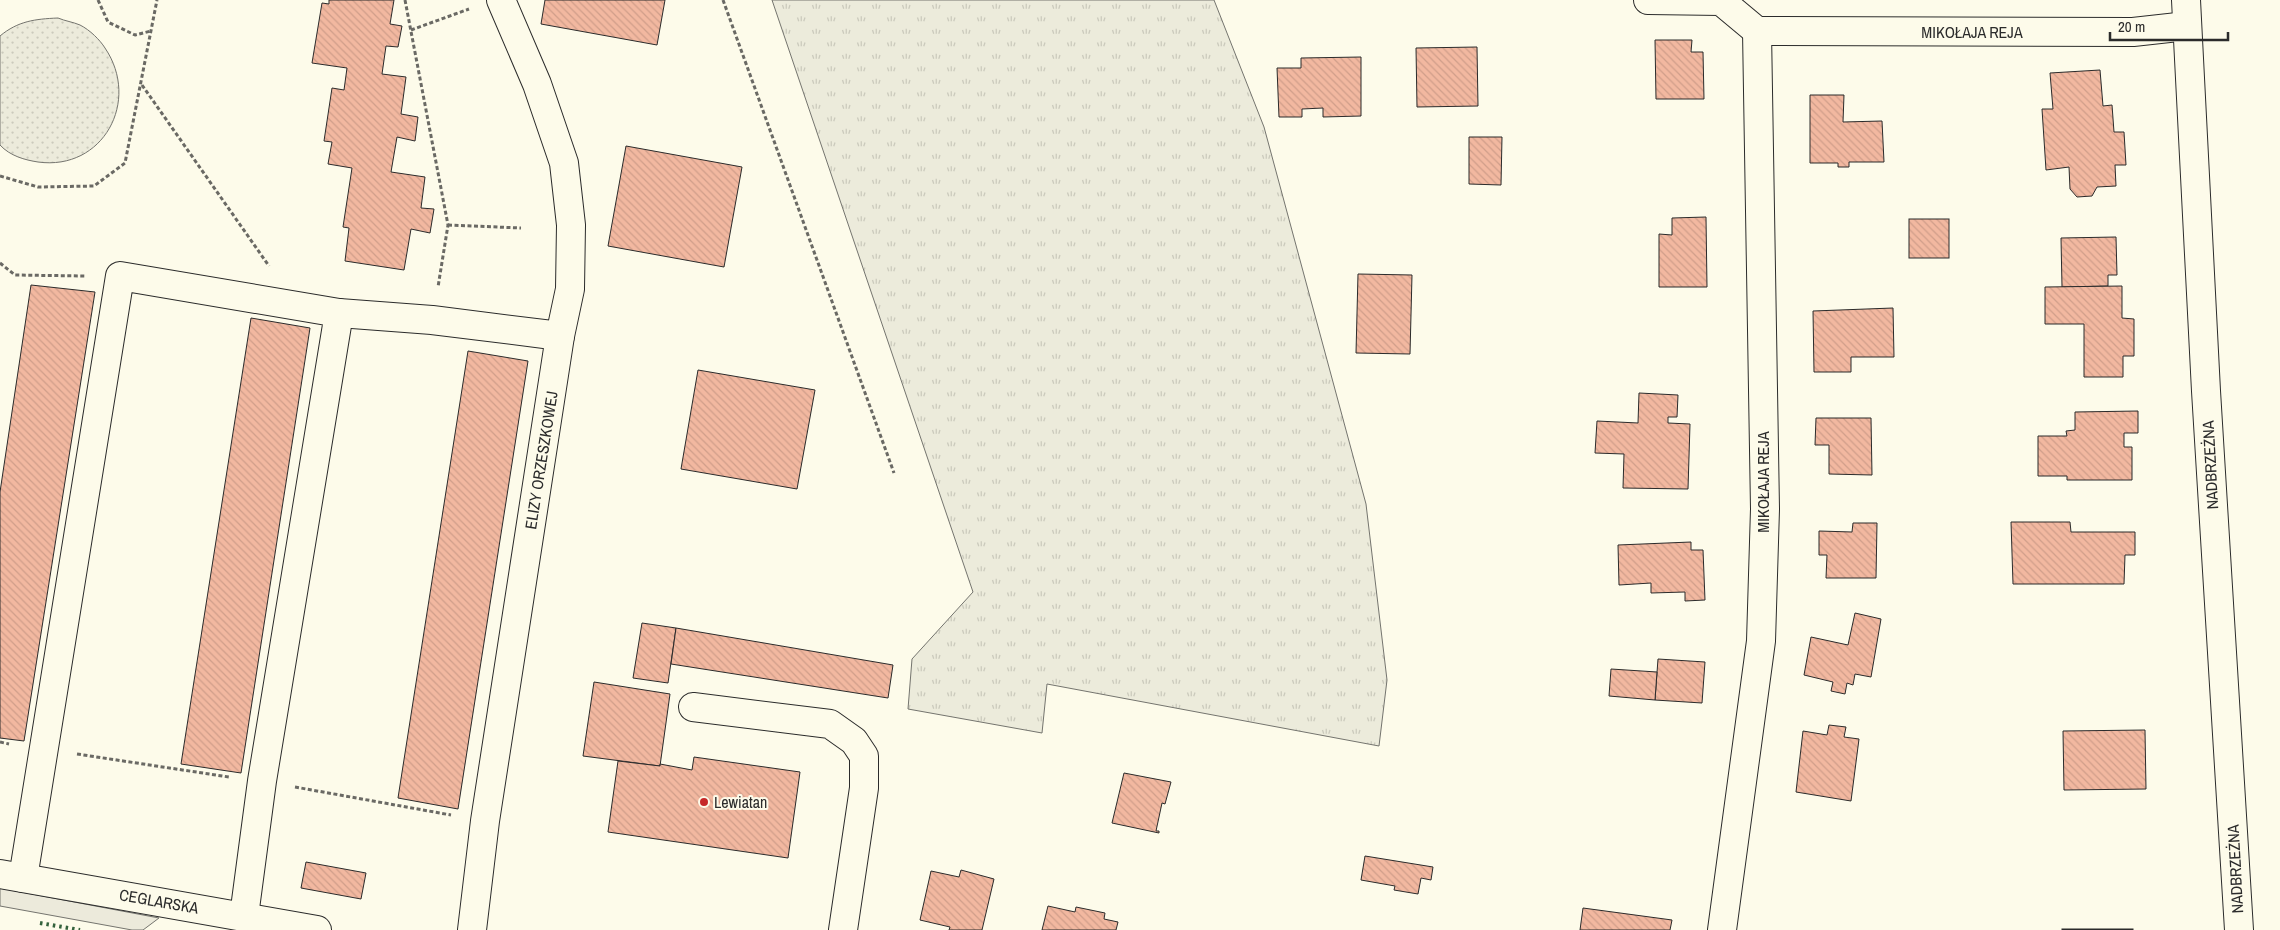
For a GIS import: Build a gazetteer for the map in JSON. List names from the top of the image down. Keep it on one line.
{"streets":{"street":["MIKOŁAJA REJA","ELIZY ORZESZKOWEJ","NADBRZEŻNA","CEGLARSKA"]},"crossings":[["MIKOŁAJA REJA","NADBRZEŻNA"]],"places":["Lewiatan"],"scale_bar":"20 m"}
